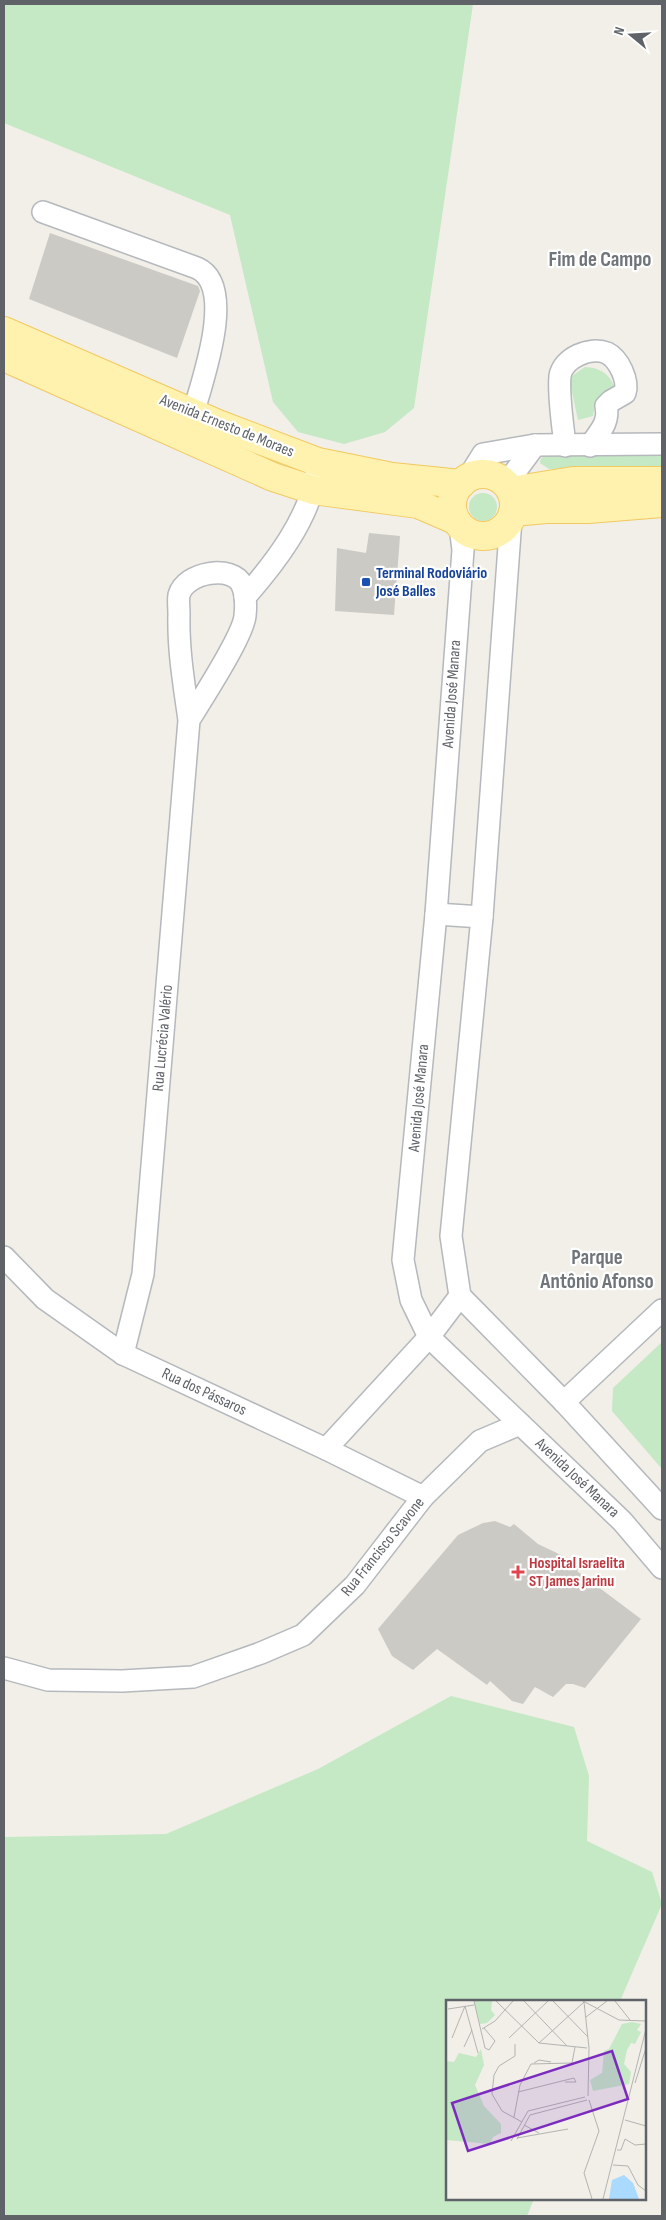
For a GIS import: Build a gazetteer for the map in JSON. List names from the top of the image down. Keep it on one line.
{"streets":{"main road":["Avenida Ernesto de Moraes"],"street":["Avenida José Manara","Rua Lucrécia Valério","Rua dos Pássaros","Rua Francisco Scavone"]},"crossings":[["Avenida Ernesto de Moraes","Avenida José Manara"],["Avenida José Manara","Rua Francisco Scavone"],["Rua Lucrécia Valério","Rua dos Pássaros"],["Rua dos Pássaros","Rua Francisco Scavone"]],"districts":["Fim de Campo","Parque Antônio Afonso"],"places":{"transit":["Terminal Rodoviário José Balles"],"health":["Hospital Israelita ST James Jarinu"]},"north":"left"}
